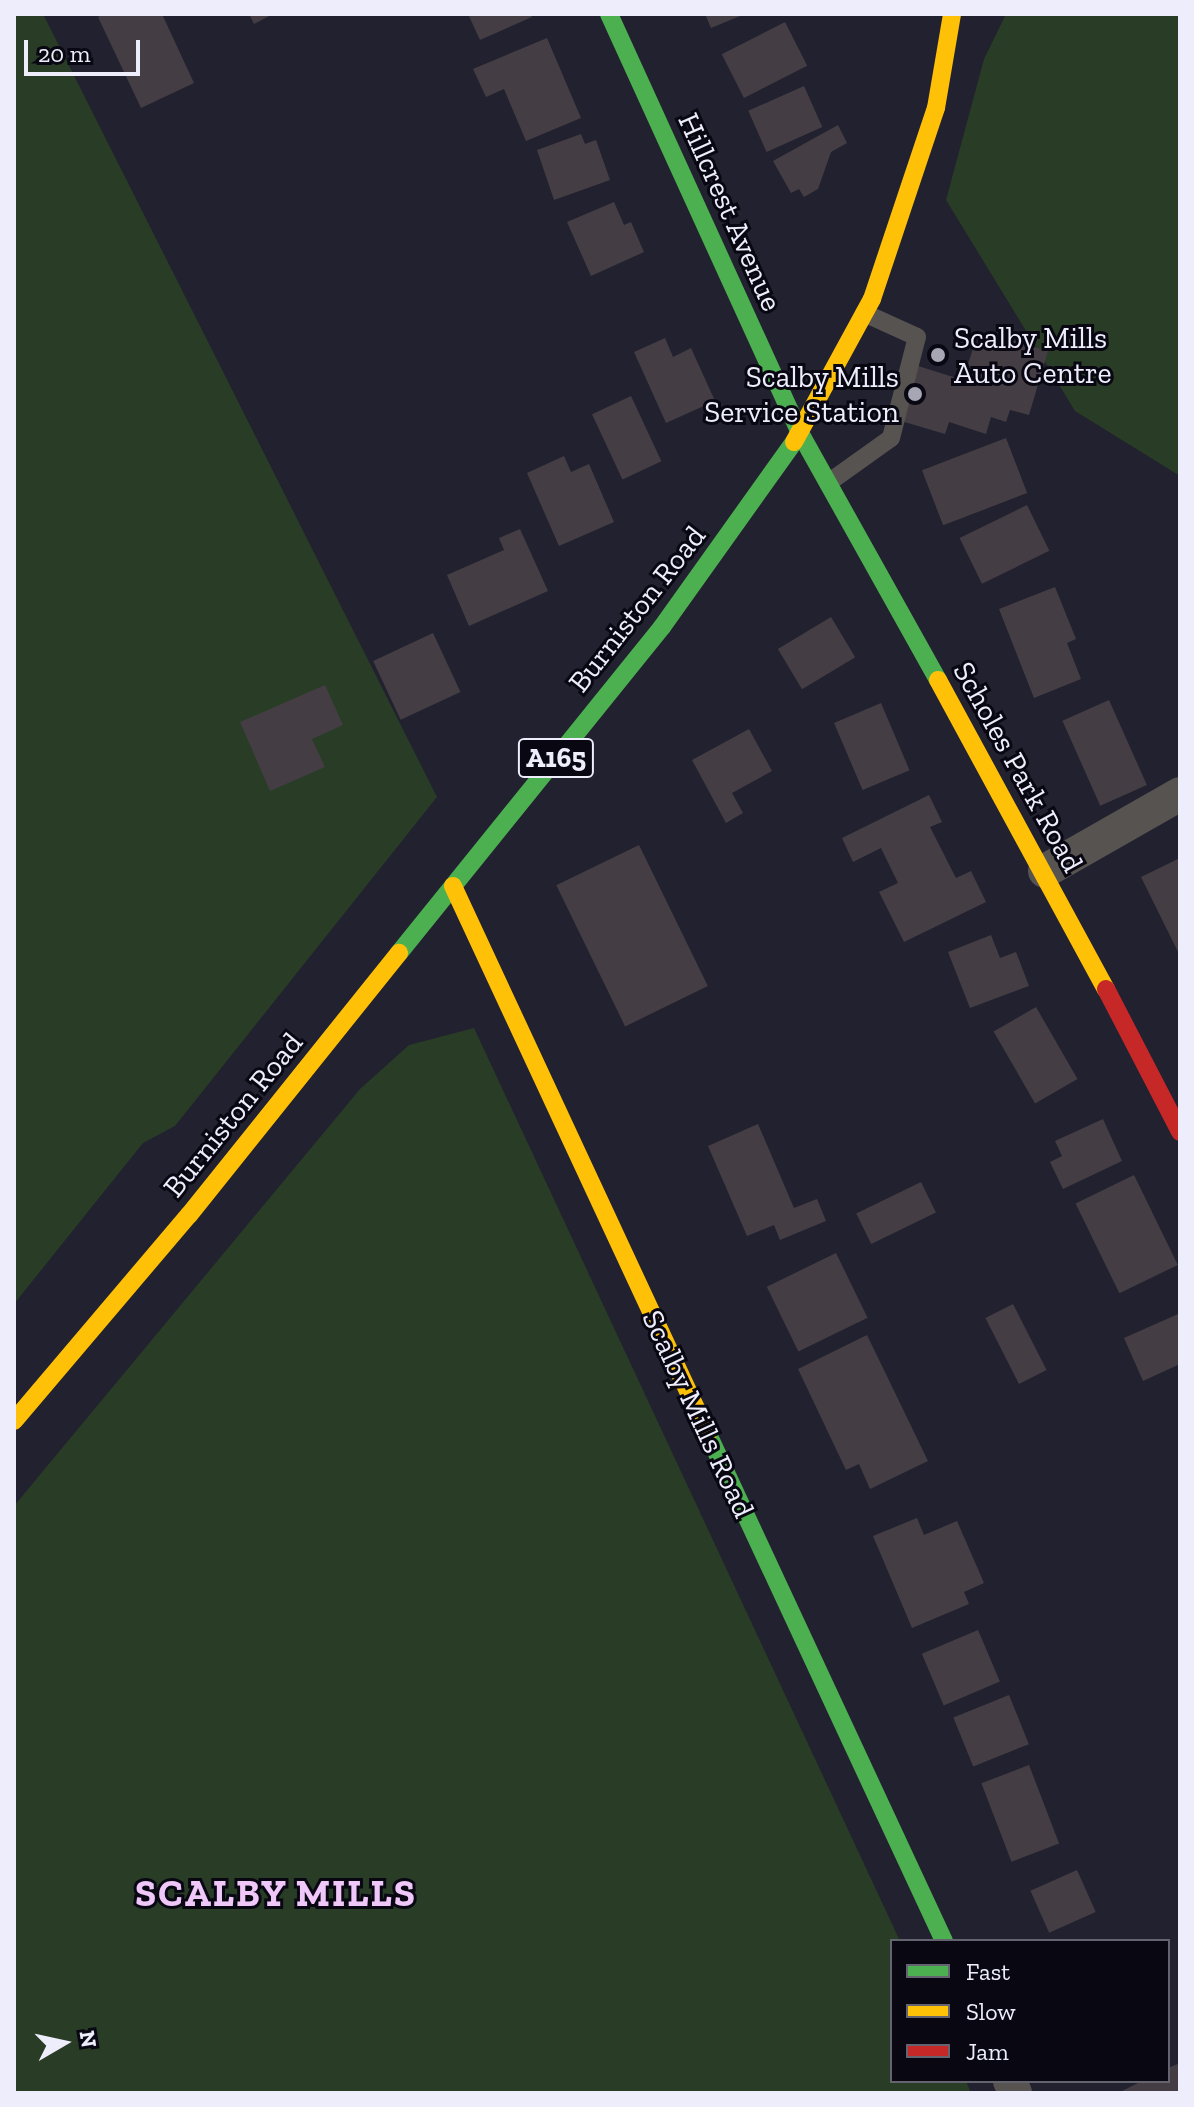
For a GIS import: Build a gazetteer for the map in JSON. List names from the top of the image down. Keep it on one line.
{"streets":{"street":["Hillcrest Avenue","Burniston Road","A165","Scholes Park Road","Scalby Mills Road"]},"crossings":[["Hillcrest Avenue","Burniston Road"],["Hillcrest Avenue","Scholes Park Road"],["Burniston Road","Scholes Park Road"],["Burniston Road","Scalby Mills Road"]],"districts":["SCALBY MILLS"],"places":["Scalby Mills Auto Centre","Scalby Mills Service Station"],"legend":["Fast","Slow","Jam"],"scale_bar":"20 m","north":"right"}
